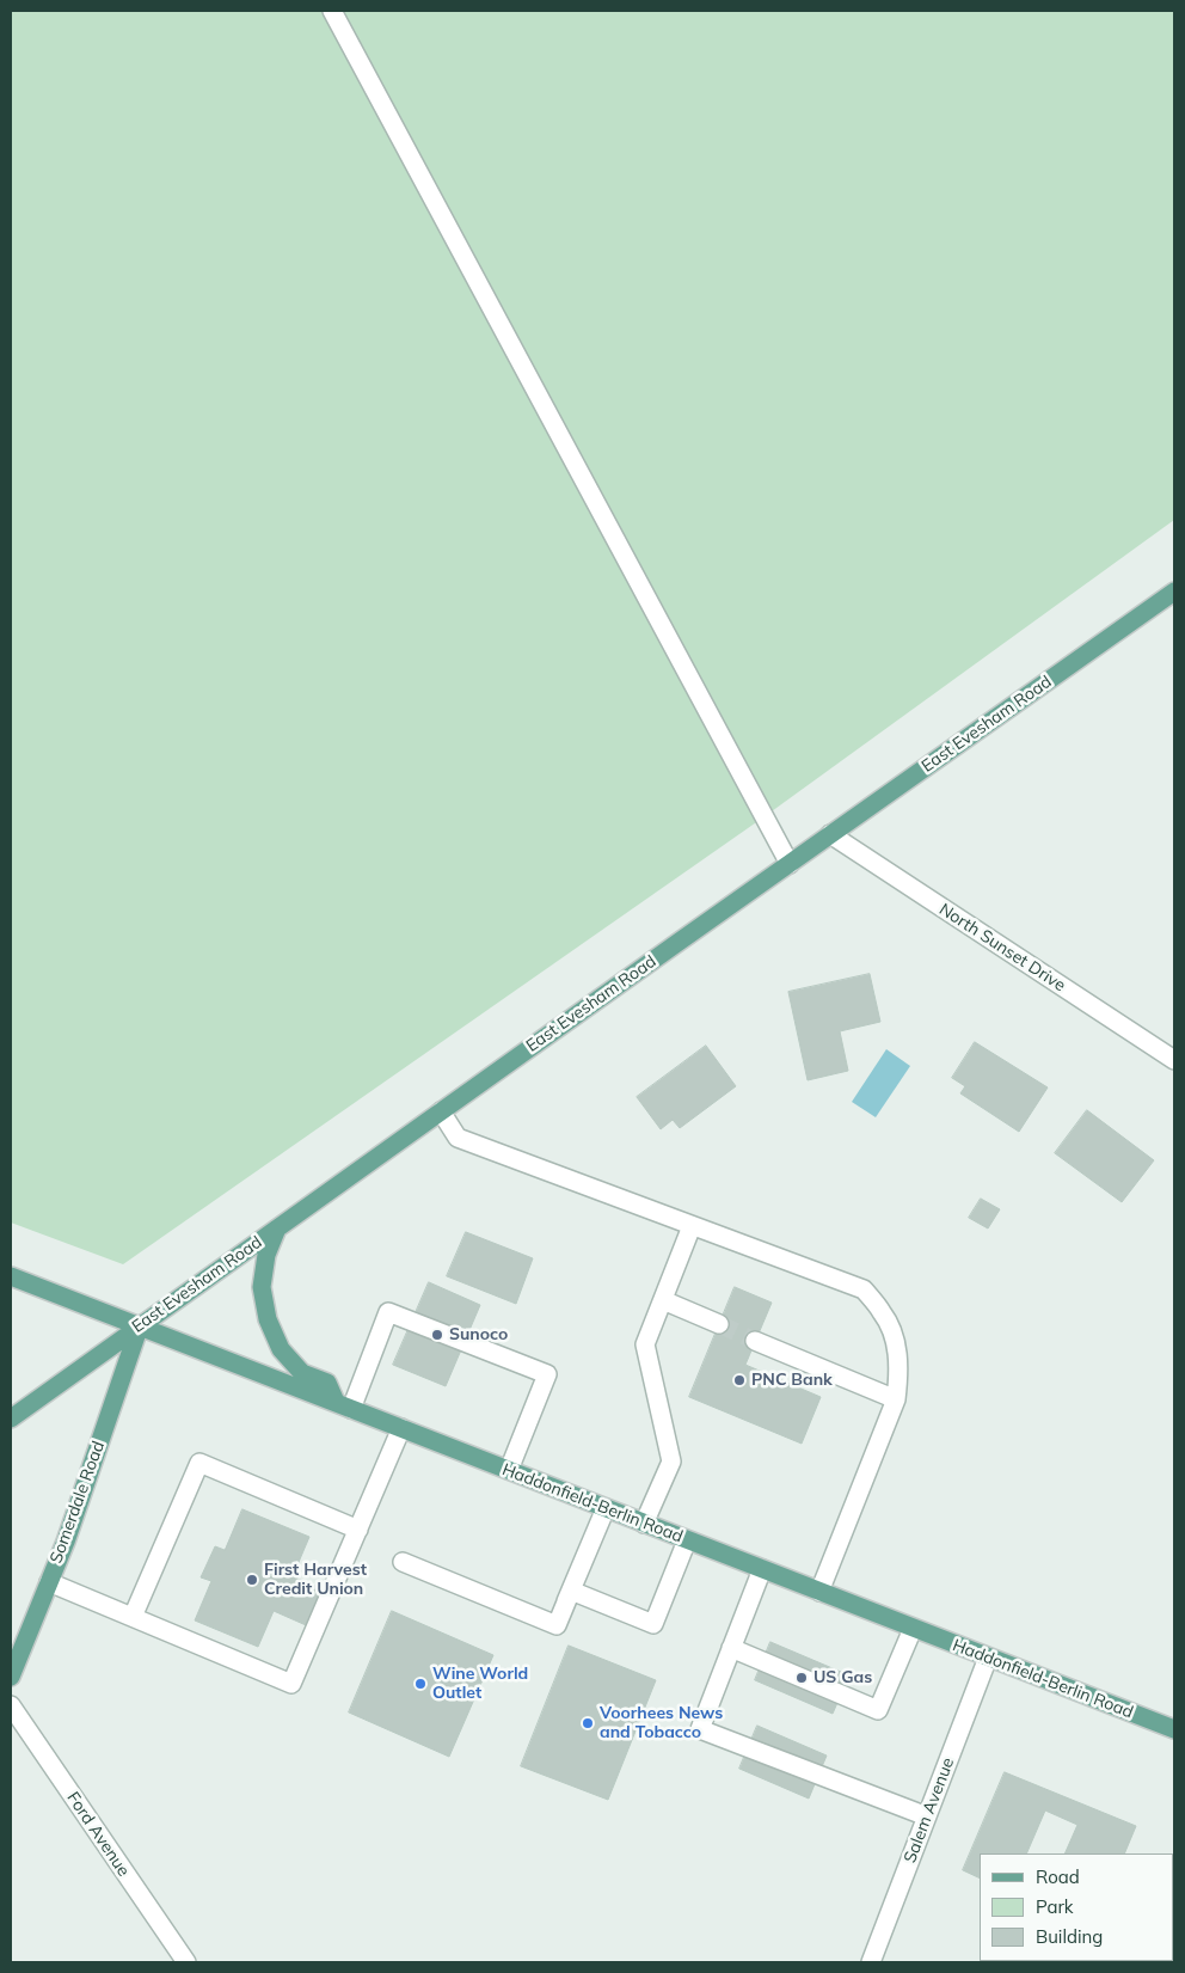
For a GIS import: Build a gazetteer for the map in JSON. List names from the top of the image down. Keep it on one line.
{"streets":{"main road":["East Evesham Road","Somerdale Road","Haddonfield-Berlin Road"],"street":["North Sunset Drive","Salem Avenue","Ford Avenue"]},"crossings":[["East Evesham Road","North Sunset Drive"],["East Evesham Road","Somerdale Road"],["East Evesham Road","Haddonfield-Berlin Road"],["Somerdale Road","Haddonfield-Berlin Road"],["Haddonfield-Berlin Road","Salem Avenue"]],"places":["Sunoco","PNC Bank","First Harvest Credit Union","US Gas","Wine World Outlet","Voorhees News and Tobacco"],"legend":["Road","Park","Building"]}
